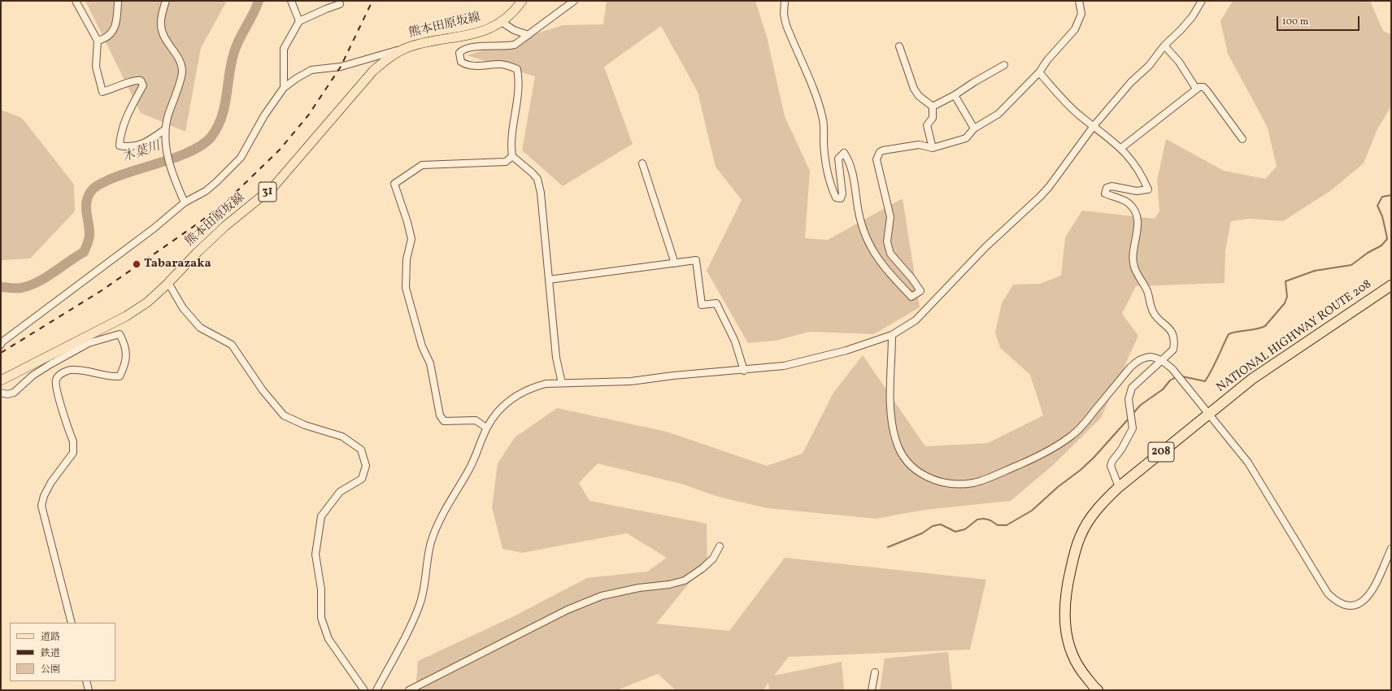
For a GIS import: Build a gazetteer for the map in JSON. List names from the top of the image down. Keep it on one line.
{"streets":{"highway":["NATIONAL HIGHWAY ROUTE 208","208"],"main road":["熊本田原坂線","31"]},"water":["木葉川"],"places":["Tabarazaka"],"legend":["道路","鉄道","公園"],"scale_bar":"100 m"}
